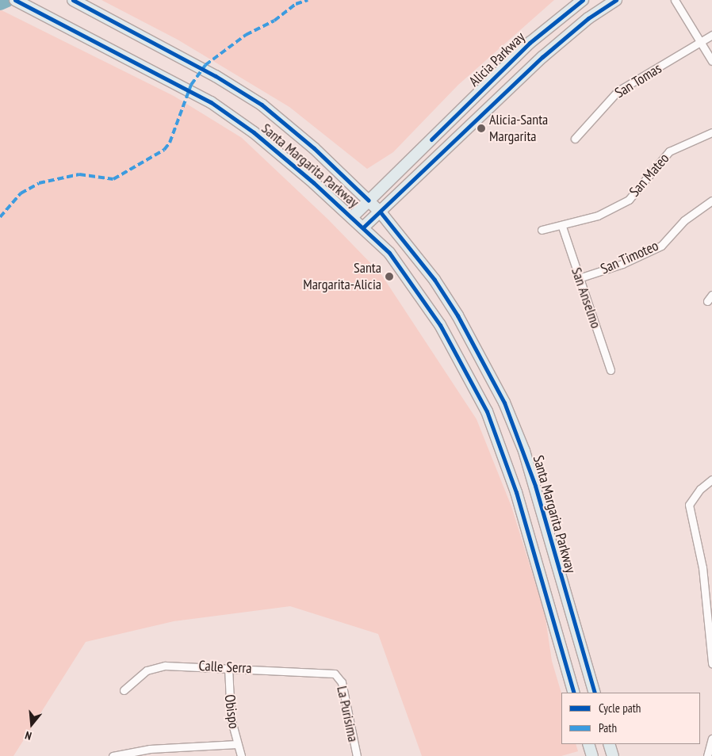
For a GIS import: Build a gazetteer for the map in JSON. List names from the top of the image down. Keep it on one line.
{"streets":{"main road":["Alicia Parkway","Santa Margarita Parkway"],"street":["San Tomas","San Mateo","San Timoteo","San Anselmo","Calle Serra","Obispo","La Purisima"]},"crossings":[["Alicia Parkway","Santa Margarita Parkway"],["San Mateo","San Anselmo"],["San Timoteo","San Anselmo"],["Calle Serra","Obispo"],["Calle Serra","La Purisima"]],"places":["Alicia-Santa Margarita","Santa Margarita-Alicia"],"legend":["Cycle path","Path"],"north":"bottom"}
